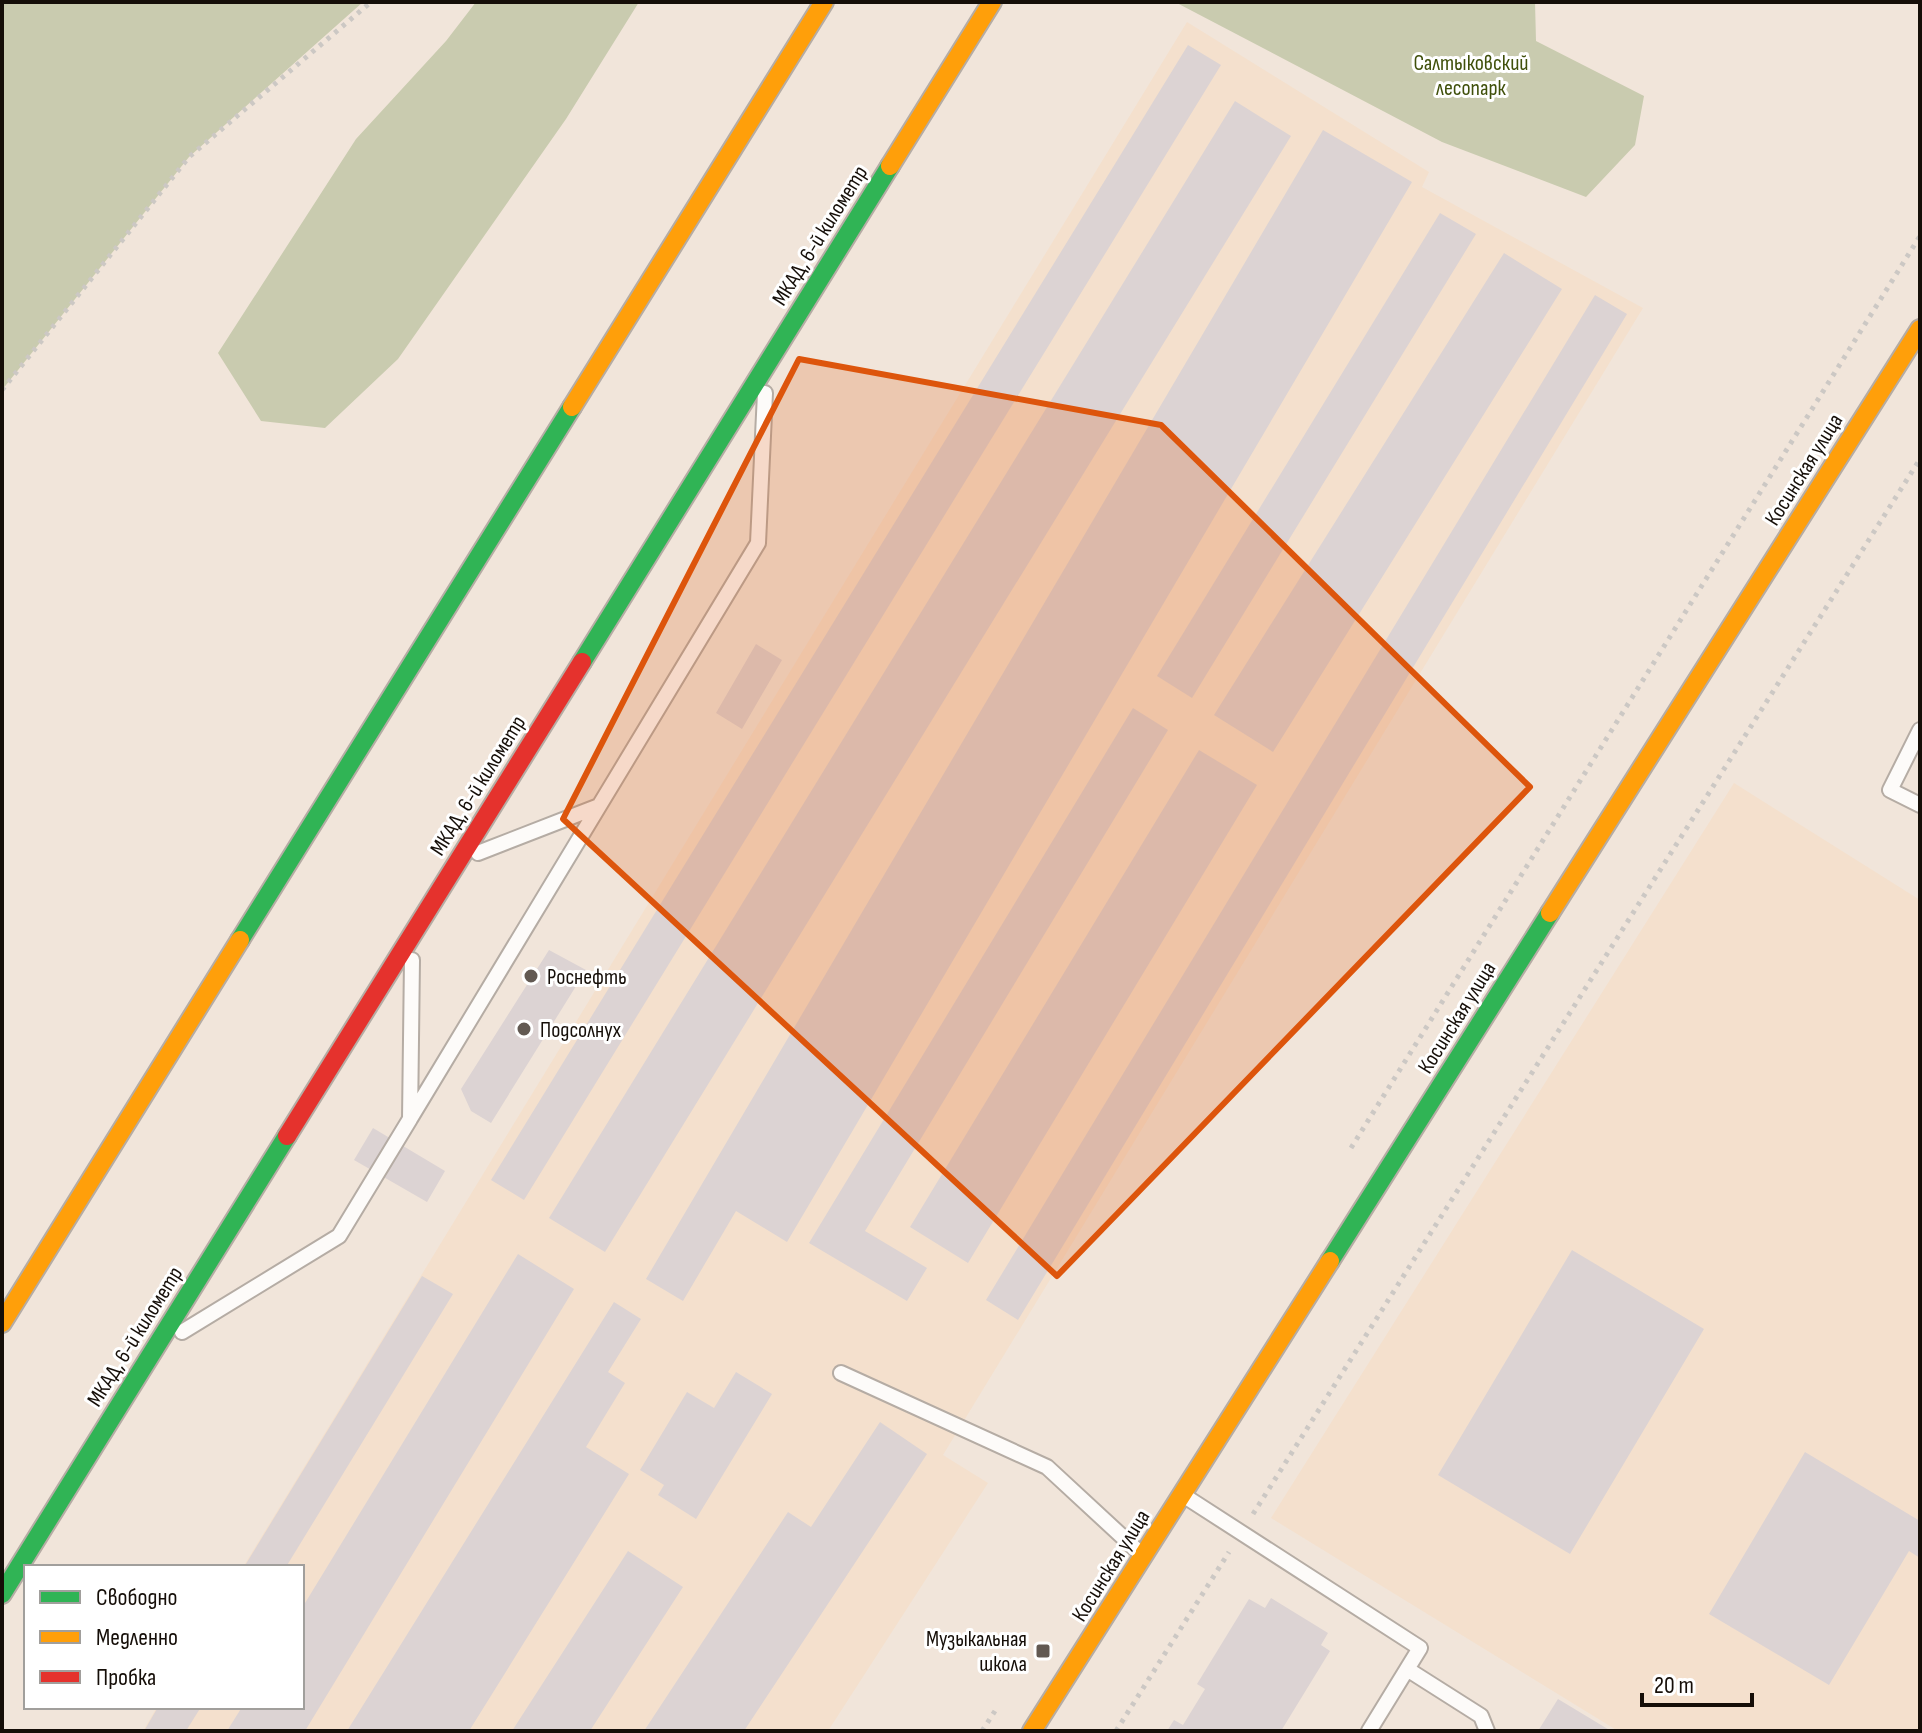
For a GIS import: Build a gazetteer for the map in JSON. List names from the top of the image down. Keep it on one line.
{"streets":{"main road":["МКАД, 6-й километр","Косинская улица"]},"parks":["Салтыковский лесопарк"],"places":{"other":["Роснефть","Подсолнух"],"transit":["Музыкальная школа"]},"legend":["Свободно","Медленно","Пробка"],"scale_bar":"20 m"}
